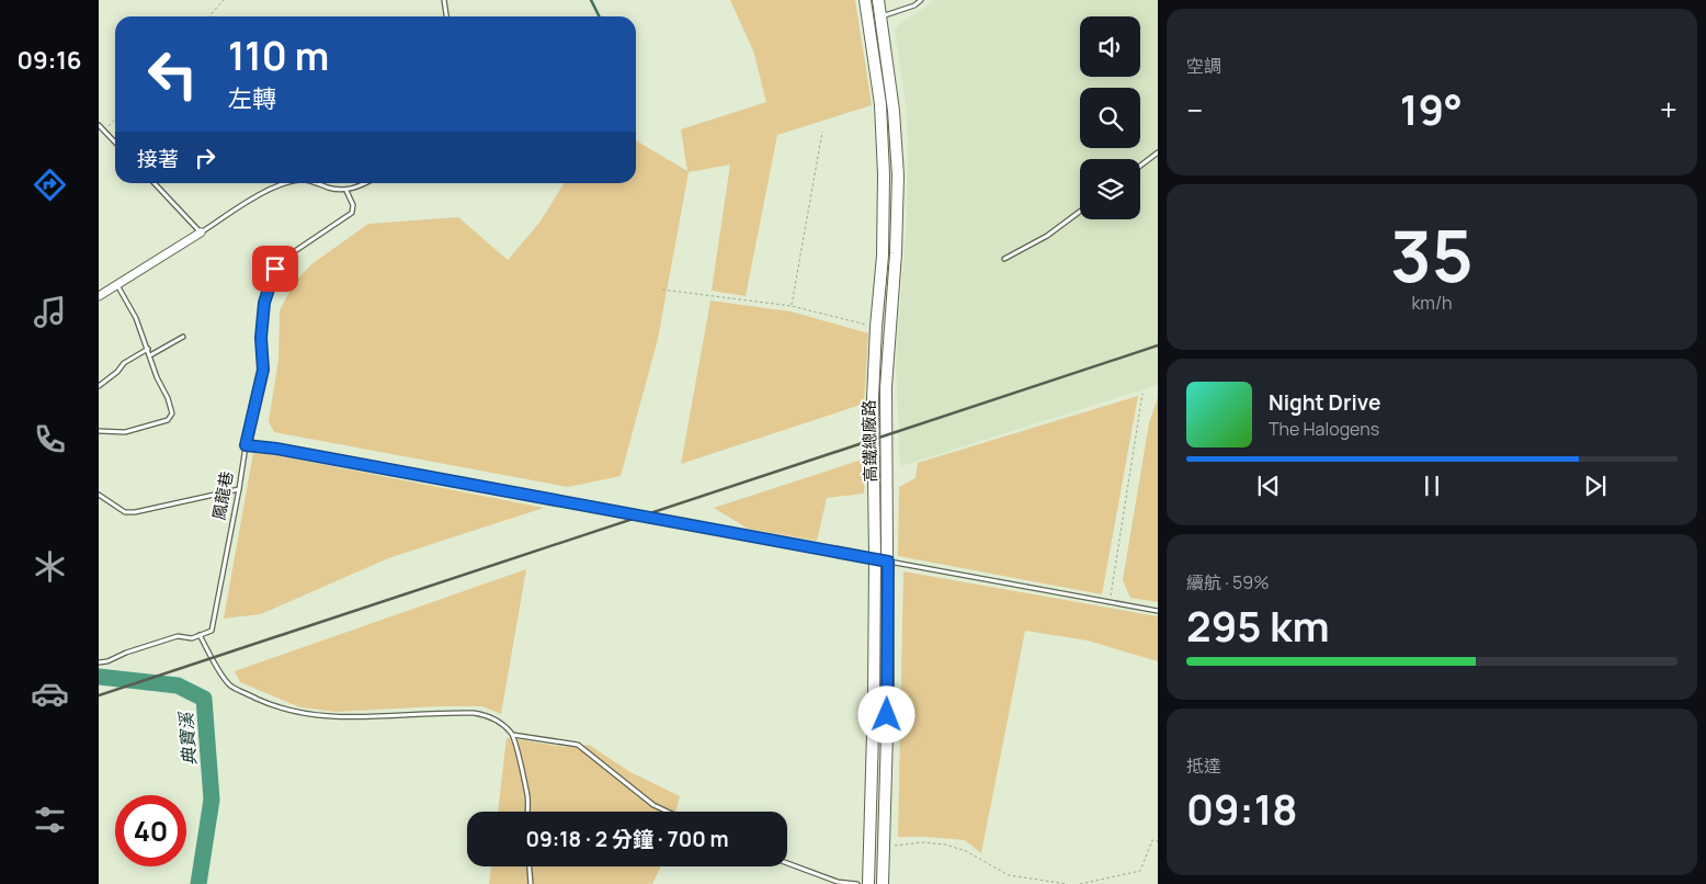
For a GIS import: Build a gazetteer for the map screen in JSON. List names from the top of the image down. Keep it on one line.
{"streets":{"street":["高鐵總廠路"],"lane":["鳳龍巷"]},"water":["典寶溪"],"page":{"tabs":"09:16","tile":["空調",["35","km/h"],["續航 · 59%","295 km"],["抵達","09:18"]],"turn":["110 m","左轉"],"heat":["−","19°","+"],"then":"接著","song":["Night Drive","The Halogens"],"limit":"40","trip":"09:18 · 2 分鐘 · 700 m"}}
